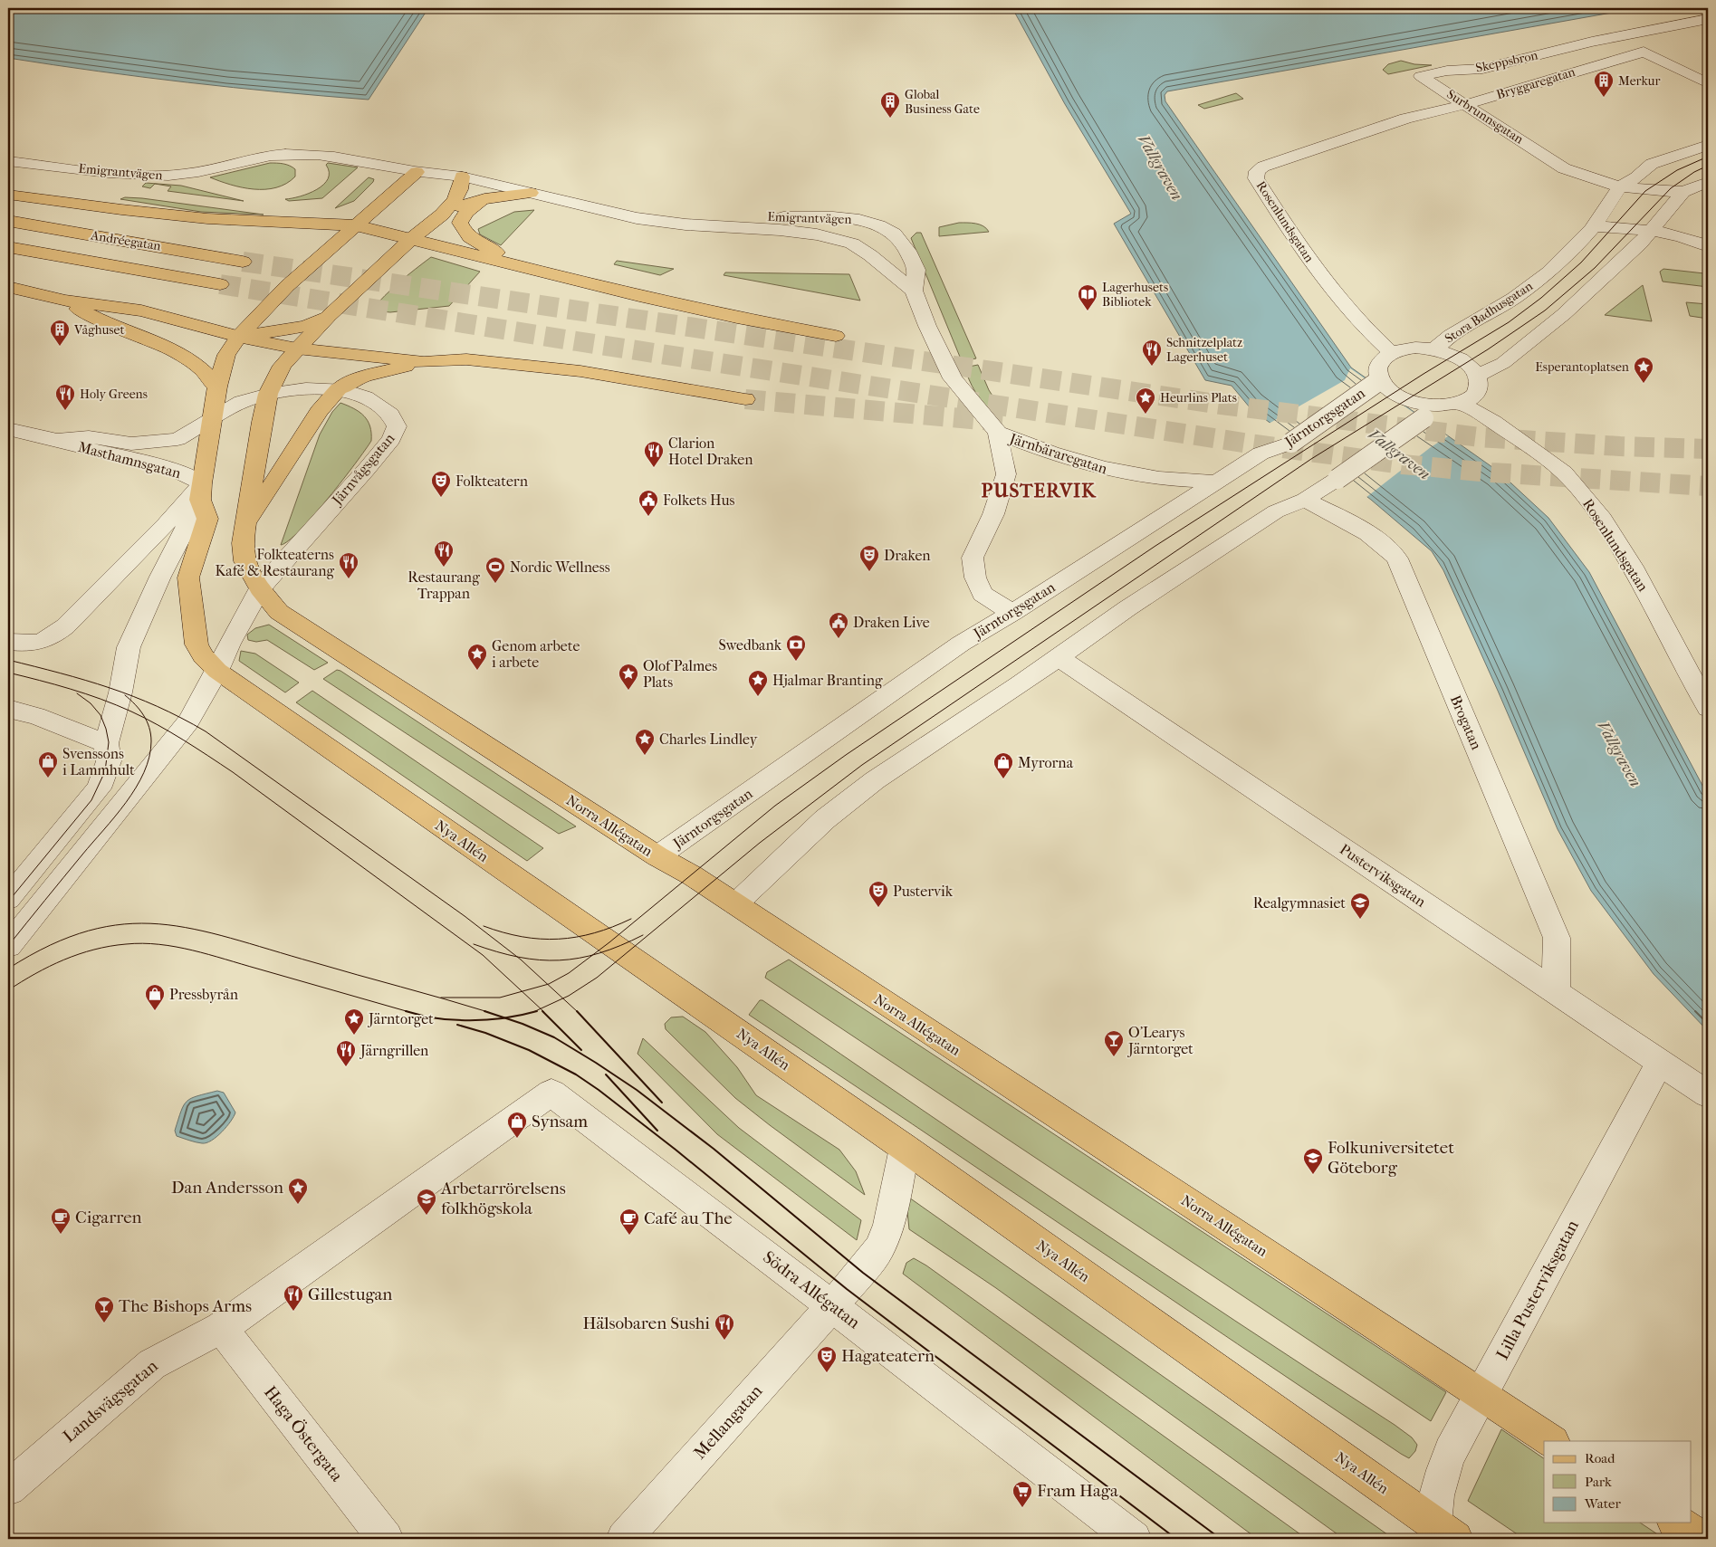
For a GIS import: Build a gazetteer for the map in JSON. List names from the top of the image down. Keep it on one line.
{"streets":{"main road":["Andréegatan","Norra Allégatan","Nya Allén"],"street":["Skeppsbron","Bryggaregatan","Surbrunnsgatan","Emigrantvägen","Rosenlundsgatan","Stora Badhusgatan","Järntorgsgatan","Järnbäraregatan","Masthamnsgatan","Järnvågsgatan","Brogatan","Pusterviksgatan","Södra Allégatan","Lilla Pusterviksgatan","Landsvägsgatan","Mellangatan","Haga Östergata"]},"crossings":[["Skeppsbron","Surbrunnsgatan"],["Bryggaregatan","Surbrunnsgatan"],["Bryggaregatan","Rosenlundsgatan"],["Surbrunnsgatan","Rosenlundsgatan"],["Surbrunnsgatan","Stora Badhusgatan"],["Rosenlundsgatan","Järntorgsgatan"],["Järntorgsgatan","Järnbäraregatan"],["Järntorgsgatan","Norra Allégatan"],["Masthamnsgatan","Järnvågsgatan"],["Masthamnsgatan","Nya Allén"],["Järnvågsgatan","Norra Allégatan"],["Järnvågsgatan","Nya Allén"],["Brogatan","Pusterviksgatan"],["Norra Allégatan","Lilla Pusterviksgatan"],["Nya Allén","Lilla Pusterviksgatan"],["Nya Allén","Mellangatan"],["Pusterviksgatan","Lilla Pusterviksgatan"],["Södra Allégatan","Landsvägsgatan"],["Södra Allégatan","Mellangatan"],["Södra Allégatan","Haga Östergata"],["Landsvägsgatan","Haga Östergata"]],"districts":["PUSTERVIK"],"water":["Vallgraven"],"places":{"building":["Merkur","Global Business Gate","Våghuset"],"library":["Lagerhusets Bibliotek"],"restaurant":["Schnitzelplatz Lagerhuset","Holy Greens","Clarion Hotel Draken","Restaurang Trappan","Folkteaterns Kafé & Restaurang","Järngrillen","Gillestugan","Hälsobaren Sushi"],"place":["Esperantoplatsen","Heurlins Plats","Genom arbete i arbete","Olof Palmes Plats","Hjalmar Branting","Charles Lindley","Järntorget","Dan Andersson"],"theatre":["Folkteatern","Draken","Pustervik","Hagateatern"],"public building":["Folkets Hus","Draken Live"],"sports":["Nordic Wellness"],"bank":["Swedbank"],"shop":["Svenssons i Lammhult","Myrorna","Pressbyrån","Synsam"],"school or university":["Realgymnasiet","Folkuniversitetet Göteborg","Arbetarrörelsens folkhögskola"],"bar":["O'Learys Järntorget","The Bishops Arms"],"cafe":["Cigarren","Café au The"],"supermarket":["Fram Haga"]},"legend":["Road","Park","Water"]}
